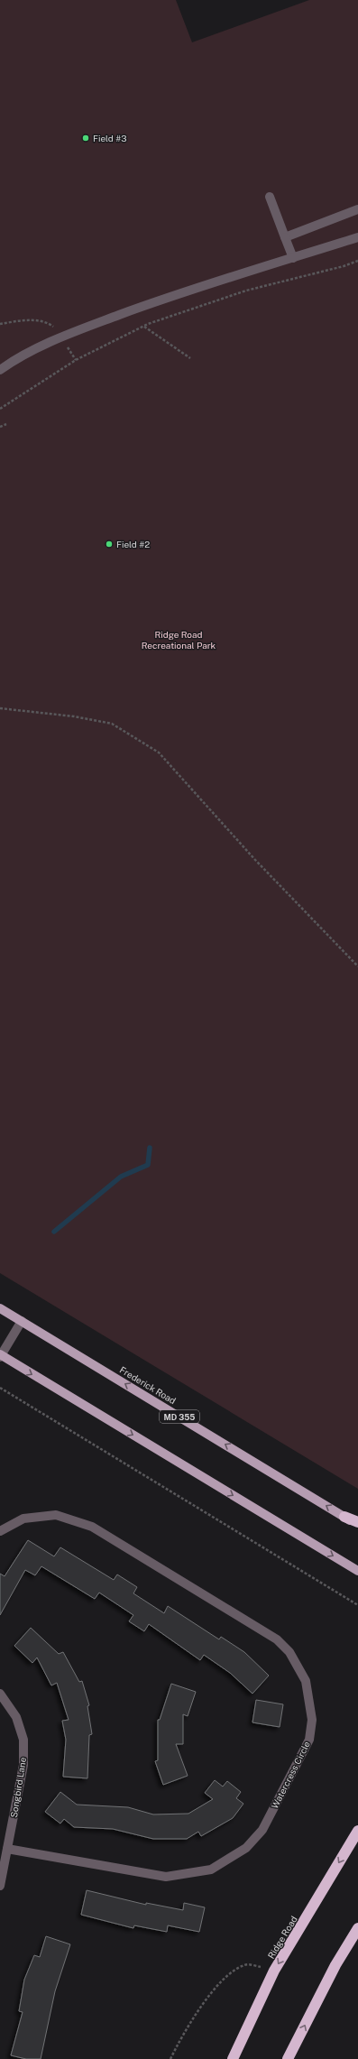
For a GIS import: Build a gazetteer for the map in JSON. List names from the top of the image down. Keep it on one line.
{"streets":{"highway":["Ridge Road"],"main road":["Frederick Road","MD 355"],"street":["Watercress Circle","Songbird Lane"]},"crossings":[["Watercress Circle","Songbird Lane"]],"parks":["Ridge Road Recreational Park"],"places":["Field #3","Field #2"]}
